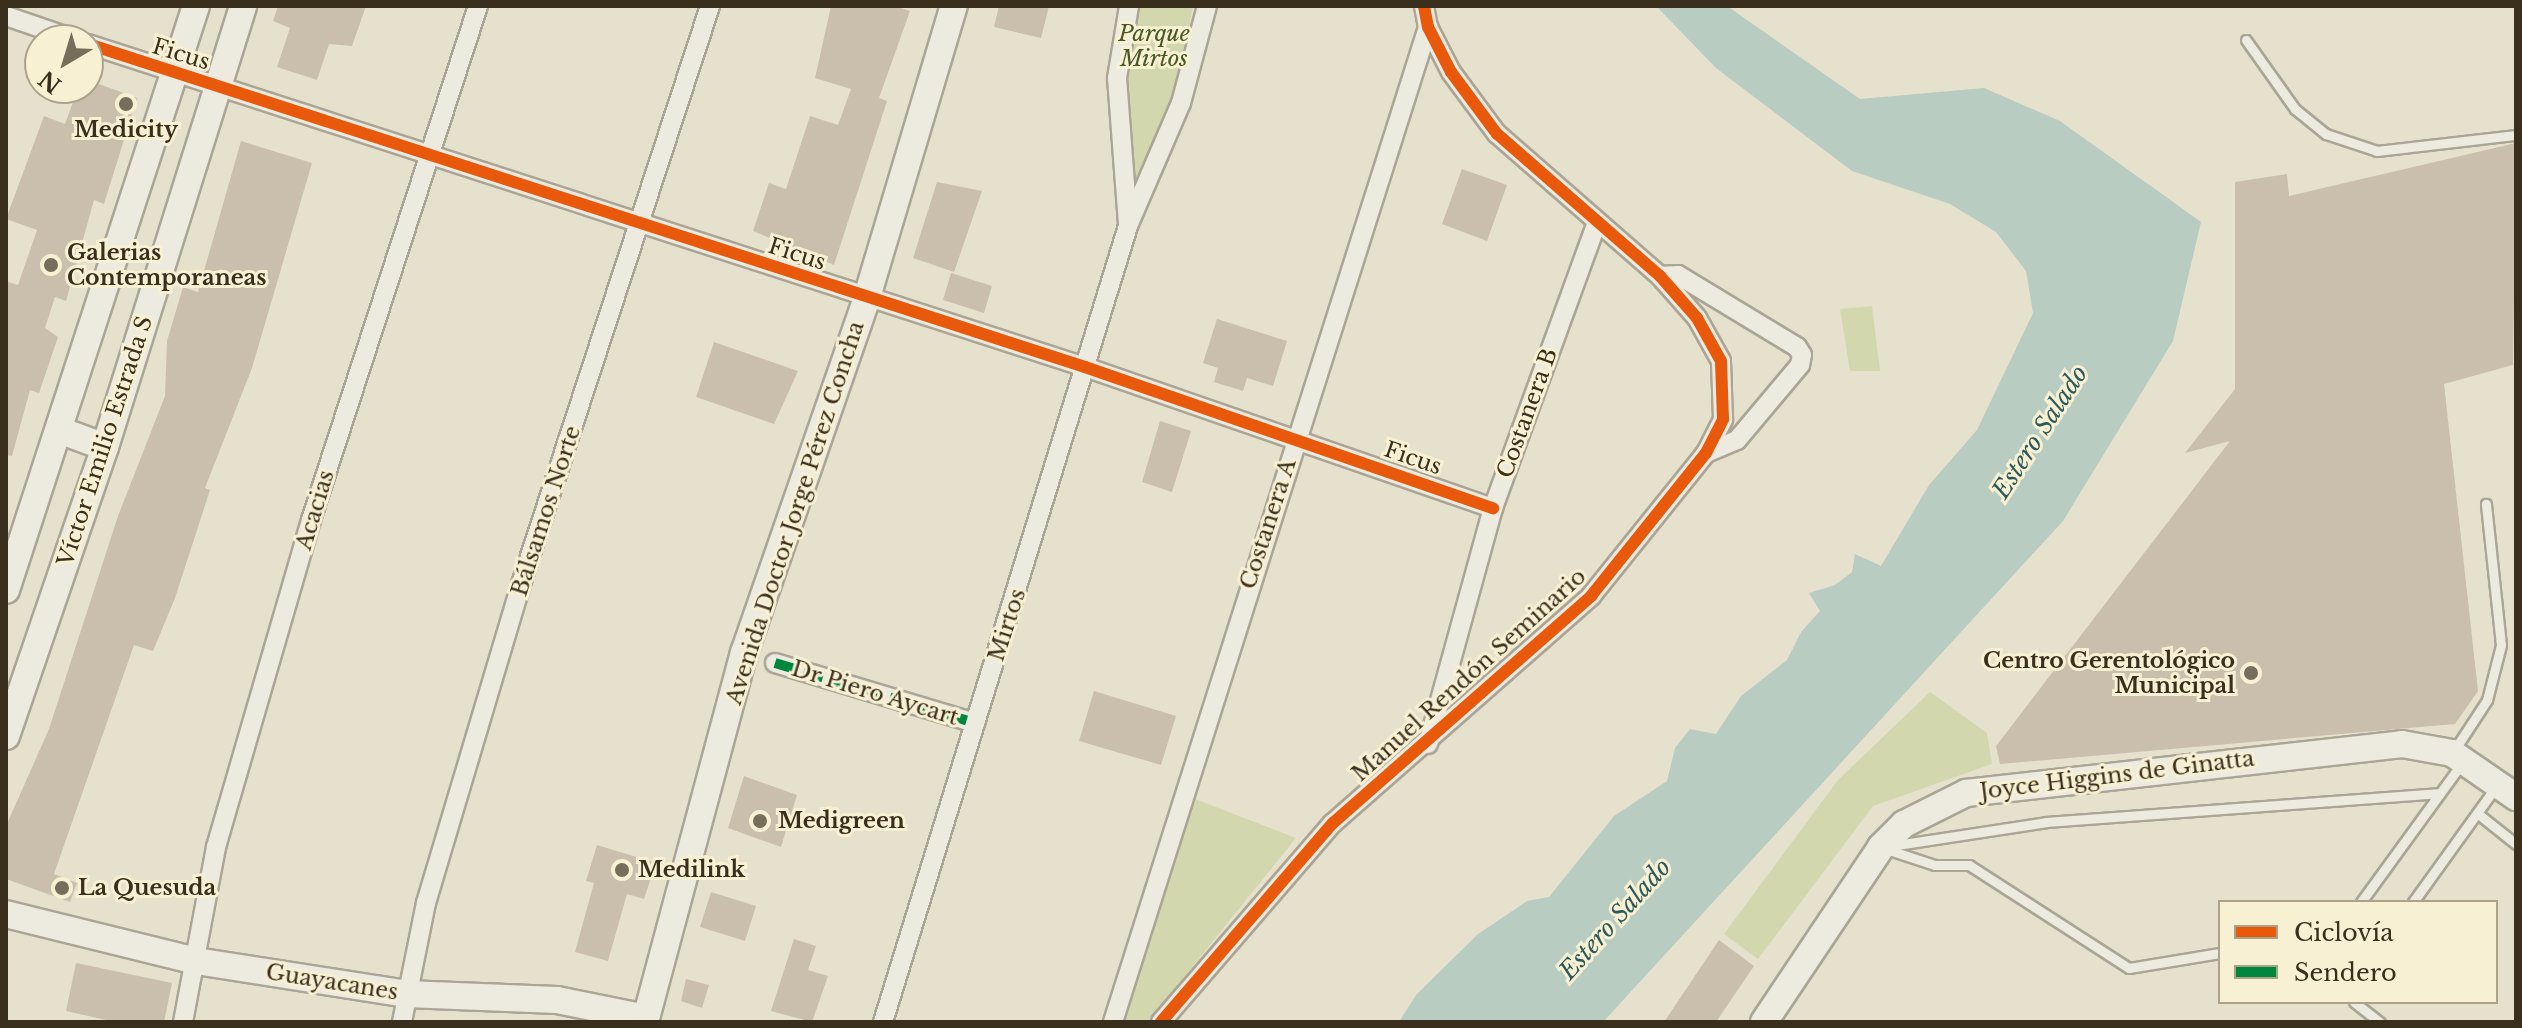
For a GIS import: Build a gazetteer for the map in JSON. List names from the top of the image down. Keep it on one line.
{"streets":{"street":["Ficus","Costanera B","Víctor Emilio Estrada S","Acacias","Bálsamos Norte","Avenida Doctor Jorge Pérez Concha","Costanera A","Mirtos","Manuel Rendón Seminario","Dr Piero Aycart","Joyce Higgins de Ginatta","Guayacanes"]},"crossings":[["Ficus","Costanera B"],["Ficus","Víctor Emilio Estrada S"],["Ficus","Acacias"],["Ficus","Bálsamos Norte"],["Ficus","Avenida Doctor Jorge Pérez Concha"],["Ficus","Costanera A"],["Ficus","Mirtos"],["Costanera B","Manuel Rendón Seminario"],["Acacias","Guayacanes"],["Bálsamos Norte","Guayacanes"],["Avenida Doctor Jorge Pérez Concha","Guayacanes"],["Costanera A","Manuel Rendón Seminario"],["Mirtos","Dr Piero Aycart"]],"water":["Estero Salado"],"parks":["Parque Mirtos"],"places":["Medicity","Galerias Contemporaneas","Centro Gerentológico Municipal","Medigreen","Medilink","La Quesuda"],"legend":["Ciclovía","Sendero"],"north":"bottom left"}
